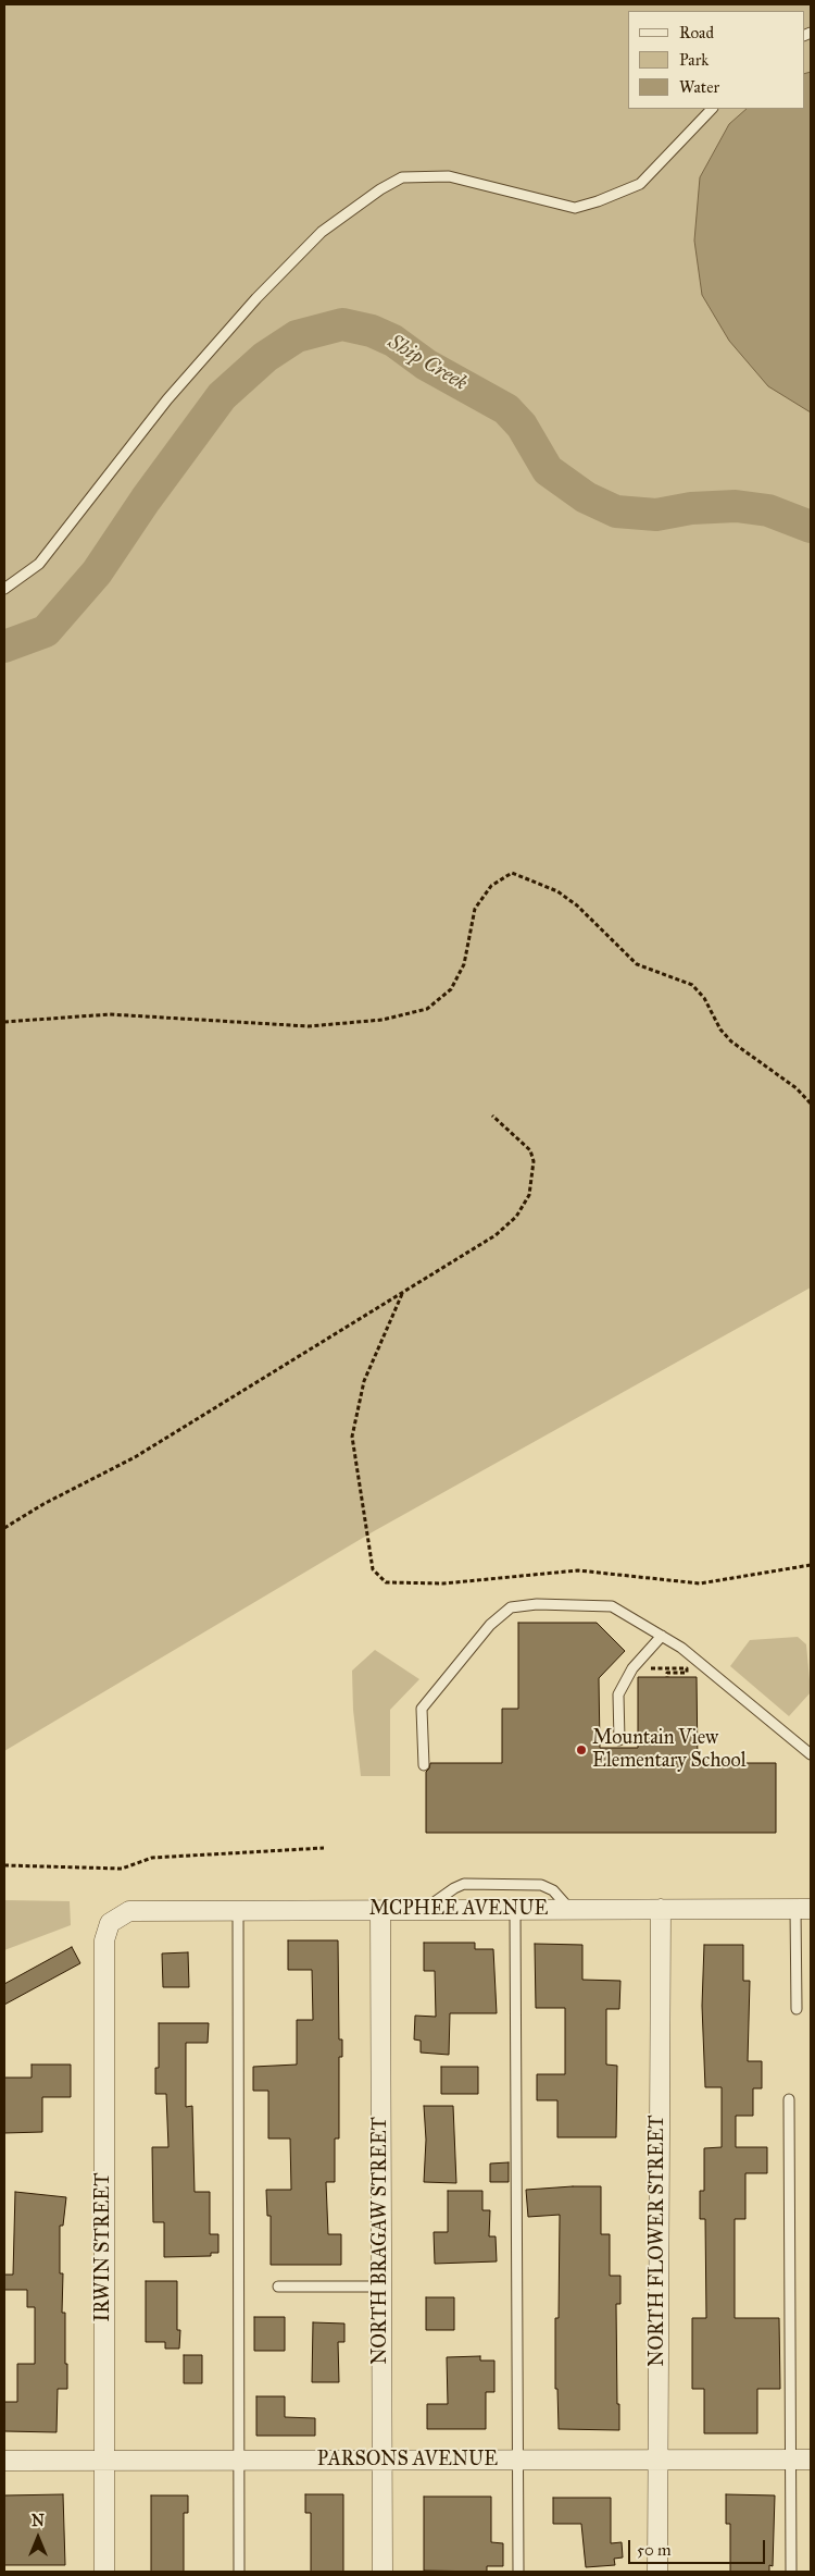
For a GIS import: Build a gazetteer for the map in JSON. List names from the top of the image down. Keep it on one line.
{"streets":{"street":["MCPHEE AVENUE","NORTH BRAGAW STREET","NORTH FLOWER STREET","IRWIN STREET","PARSONS AVENUE"]},"crossings":[["MCPHEE AVENUE","NORTH BRAGAW STREET"],["MCPHEE AVENUE","NORTH FLOWER STREET"],["MCPHEE AVENUE","IRWIN STREET"],["NORTH BRAGAW STREET","PARSONS AVENUE"],["NORTH FLOWER STREET","PARSONS AVENUE"],["IRWIN STREET","PARSONS AVENUE"]],"water":["Ship Creek"],"places":["Mountain View Elementary School"],"legend":["Road","Park","Water"],"scale_bar":"50 m","north":"top"}
